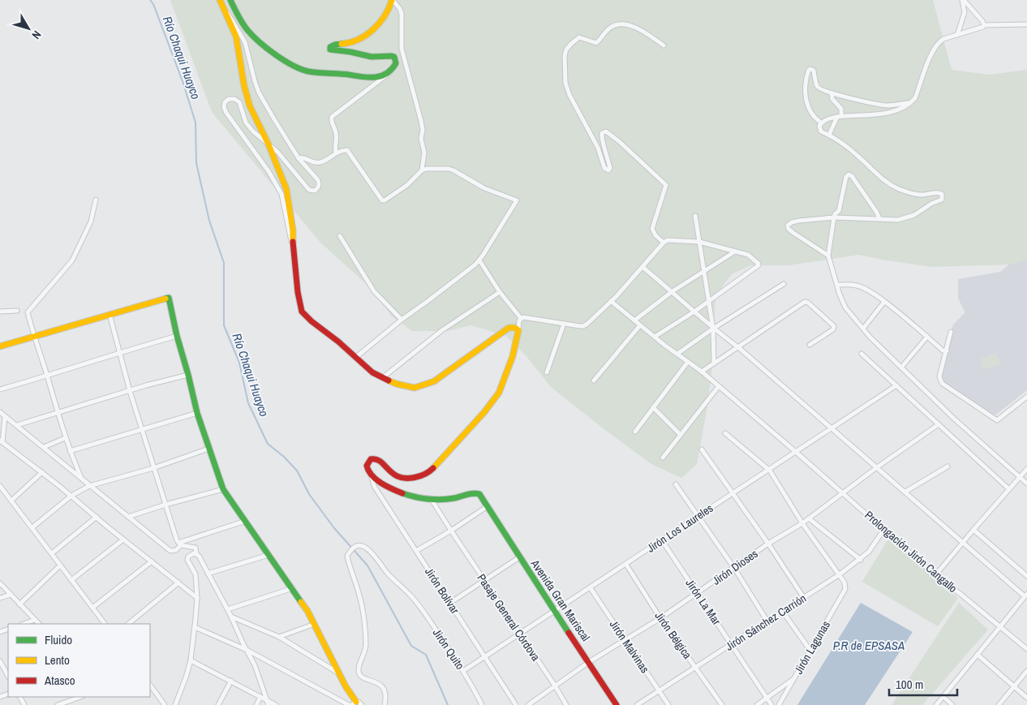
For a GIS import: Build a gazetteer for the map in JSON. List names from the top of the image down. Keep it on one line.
{"streets":{"street":["Jirón Los Laureles","Prolongación Jirón Cangallo","Jirón Dioses","Jirón Bolívar","Avenida Gran Mariscal","Jirón La Mar","Pasaje General Córdova","Jirón Sánchez Carrión","Jirón Bélgica","Jirón Malvinas","Jirón Lagunas","Jirón Quito"]},"crossings":[["Jirón Los Laureles","Prolongación Jirón Cangallo"],["Jirón Los Laureles","Jirón Bolívar"],["Jirón Los Laureles","Avenida Gran Mariscal"],["Jirón Los Laureles","Jirón La Mar"],["Jirón Los Laureles","Pasaje General Córdova"],["Jirón Los Laureles","Jirón Bélgica"],["Jirón Los Laureles","Jirón Malvinas"],["Jirón Los Laureles","Jirón Quito"],["Prolongación Jirón Cangallo","Jirón Dioses"],["Prolongación Jirón Cangallo","Jirón Sánchez Carrión"],["Jirón Dioses","Avenida Gran Mariscal"],["Jirón Dioses","Jirón La Mar"],["Jirón Dioses","Pasaje General Córdova"],["Jirón Dioses","Jirón Bélgica"],["Jirón Dioses","Jirón Malvinas"],["Avenida Gran Mariscal","Pasaje General Córdova"],["Jirón La Mar","Jirón Sánchez Carrión"],["Jirón Sánchez Carrión","Jirón Bélgica"],["Jirón Sánchez Carrión","Jirón Malvinas"],["Jirón Sánchez Carrión","Jirón Lagunas"]],"water":["Río Chaqui Huayco","P.R de EPSASA"],"legend":["Fluido","Lento","Atasco"],"scale_bar":"100 m","north":"bottom right"}
